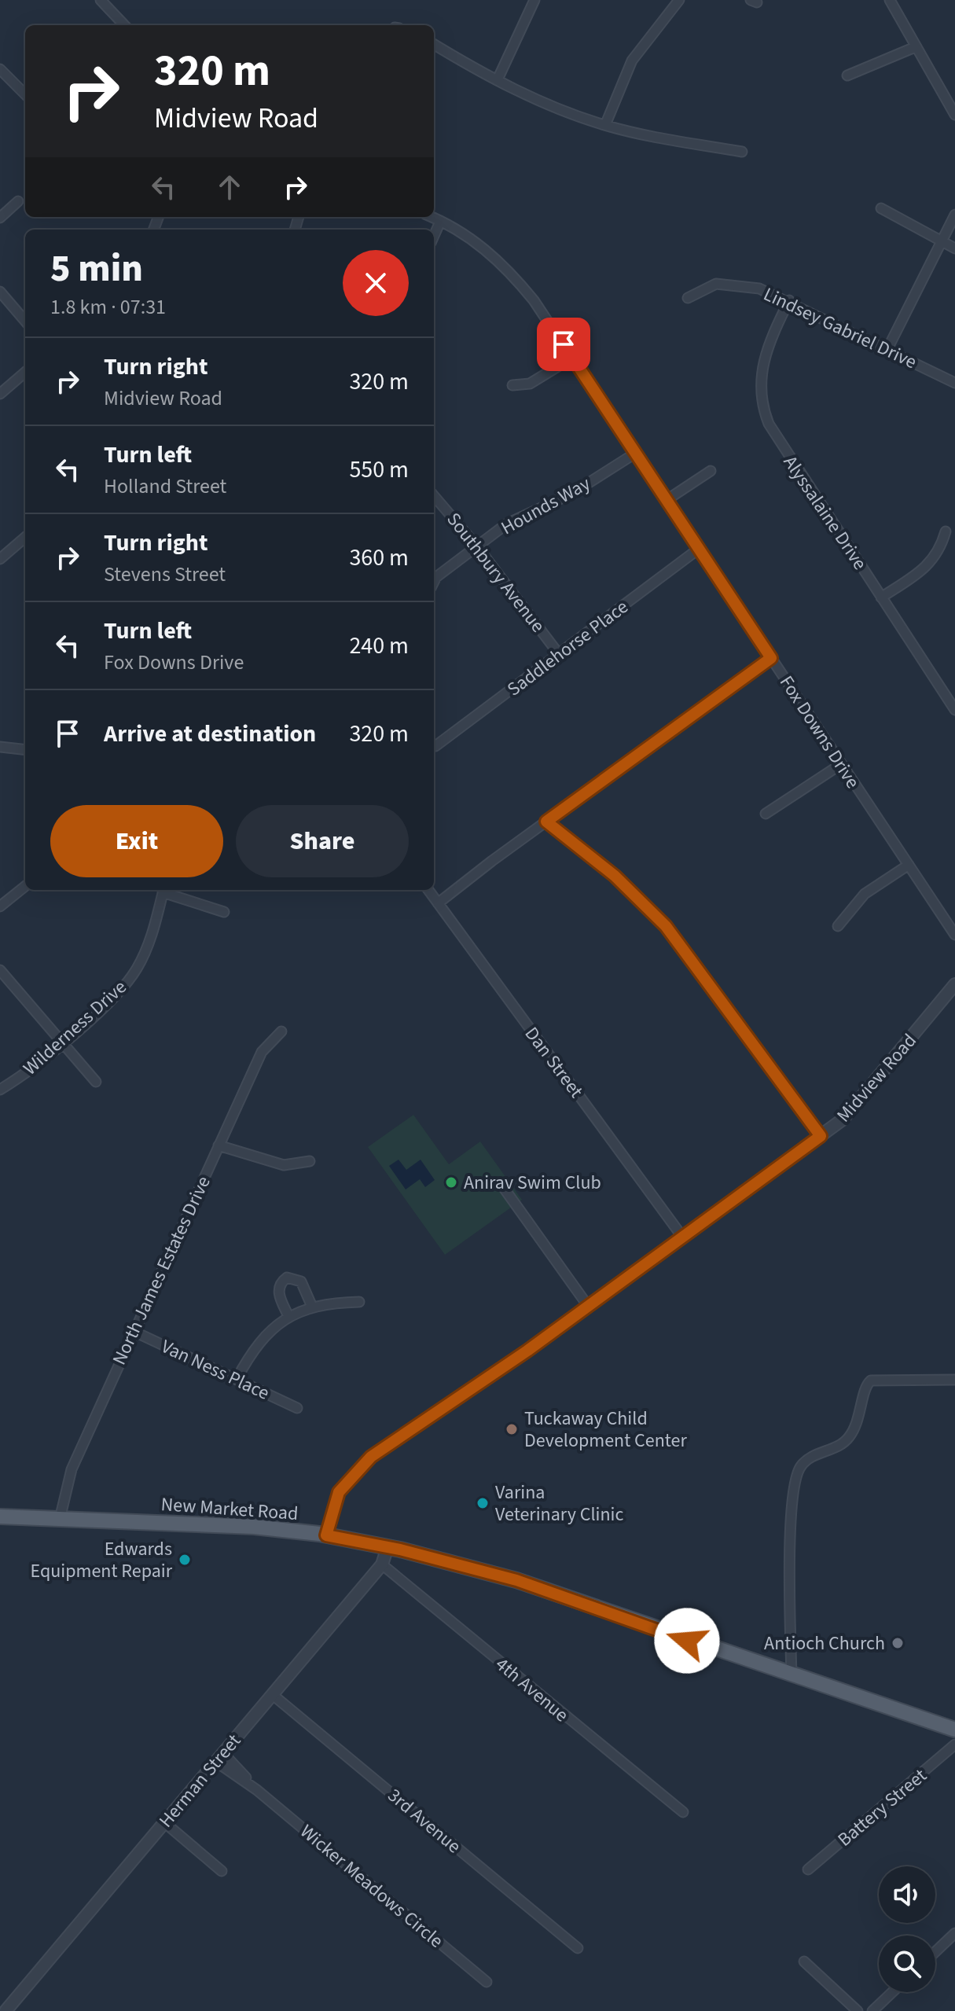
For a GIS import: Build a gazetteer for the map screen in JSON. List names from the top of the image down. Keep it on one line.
{"streets":{"main road":["New Market Road"],"street":["Lindsey Gabriel Drive","Hounds Way","Alyssalaine Drive","Southbury Avenue","Saddlehorse Place","Fox Downs Drive","Wilderness Drive","Dan Street","Midview Road","North James Estates Drive","Van Ness Place","4th Avenue","Herman Street","Battery Street","3rd Avenue","Wicker Meadows Circle"]},"crossings":[["Lindsey Gabriel Drive","Alyssalaine Drive"],["Hounds Way","Southbury Avenue"],["Hounds Way","Fox Downs Drive"],["Southbury Avenue","Saddlehorse Place"],["Saddlehorse Place","Fox Downs Drive"],["Dan Street","Midview Road"],["Midview Road","New Market Road"],["North James Estates Drive","Van Ness Place"],["North James Estates Drive","New Market Road"],["New Market Road","Herman Street"],["4th Avenue","Herman Street"],["Herman Street","3rd Avenue"],["Herman Street","Wicker Meadows Circle"]],"places":["Anirav Swim Club","Tuckaway Child Development Center","Varina Veterinary Clinic","Edwards Equipment Repair","Antioch Church"],"page":{"turn":["320 m","Midview Road"],"heading":["5 min","1.8 km · 07:31"],"list":[{"name":"Turn right","note":"Midview Road","value":"320 m"},{"name":"Turn left","note":"Holland Street","value":"550 m"},{"name":"Turn right","note":"Stevens Street","value":"360 m"},{"name":"Turn left","note":"Fox Downs Drive","value":"240 m"},{"name":"Arrive at destination","value":"320 m"}],"buttons":["Exit","Share"]}}
